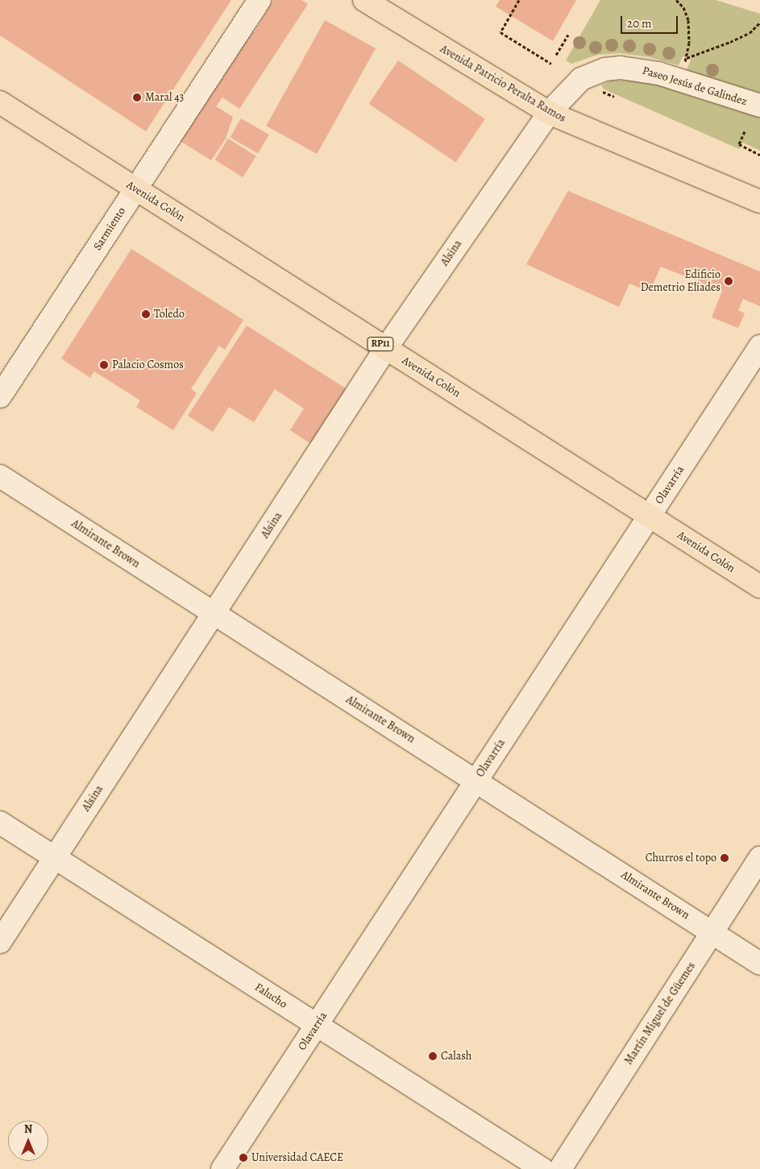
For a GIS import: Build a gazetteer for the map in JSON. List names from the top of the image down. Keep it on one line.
{"streets":{"main road":["Avenida Patricio Peralta Ramos","Avenida Colón","RP11"],"street":["Paseo Jesús de Galindez","Sarmiento","Alsina","Olavarría","Almirante Brown","Falucho","Martín Miguel de Güemes"]},"crossings":[["Avenida Patricio Peralta Ramos","Paseo Jesús de Galindez"],["Avenida Patricio Peralta Ramos","Alsina"],["Paseo Jesús de Galindez","Alsina"],["Avenida Colón","Sarmiento"],["Avenida Colón","Alsina"],["Avenida Colón","Olavarría"],["Alsina","Almirante Brown"],["Alsina","Falucho"],["Olavarría","Almirante Brown"],["Olavarría","Falucho"],["Almirante Brown","Martín Miguel de Güemes"]],"places":["Maral 43","Edificio Demetrio Elíades","Toledo","Palacio Cosmos","Churros el topo","Calash","Universidad CAECE"],"scale_bar":"20 m","north":"top"}
